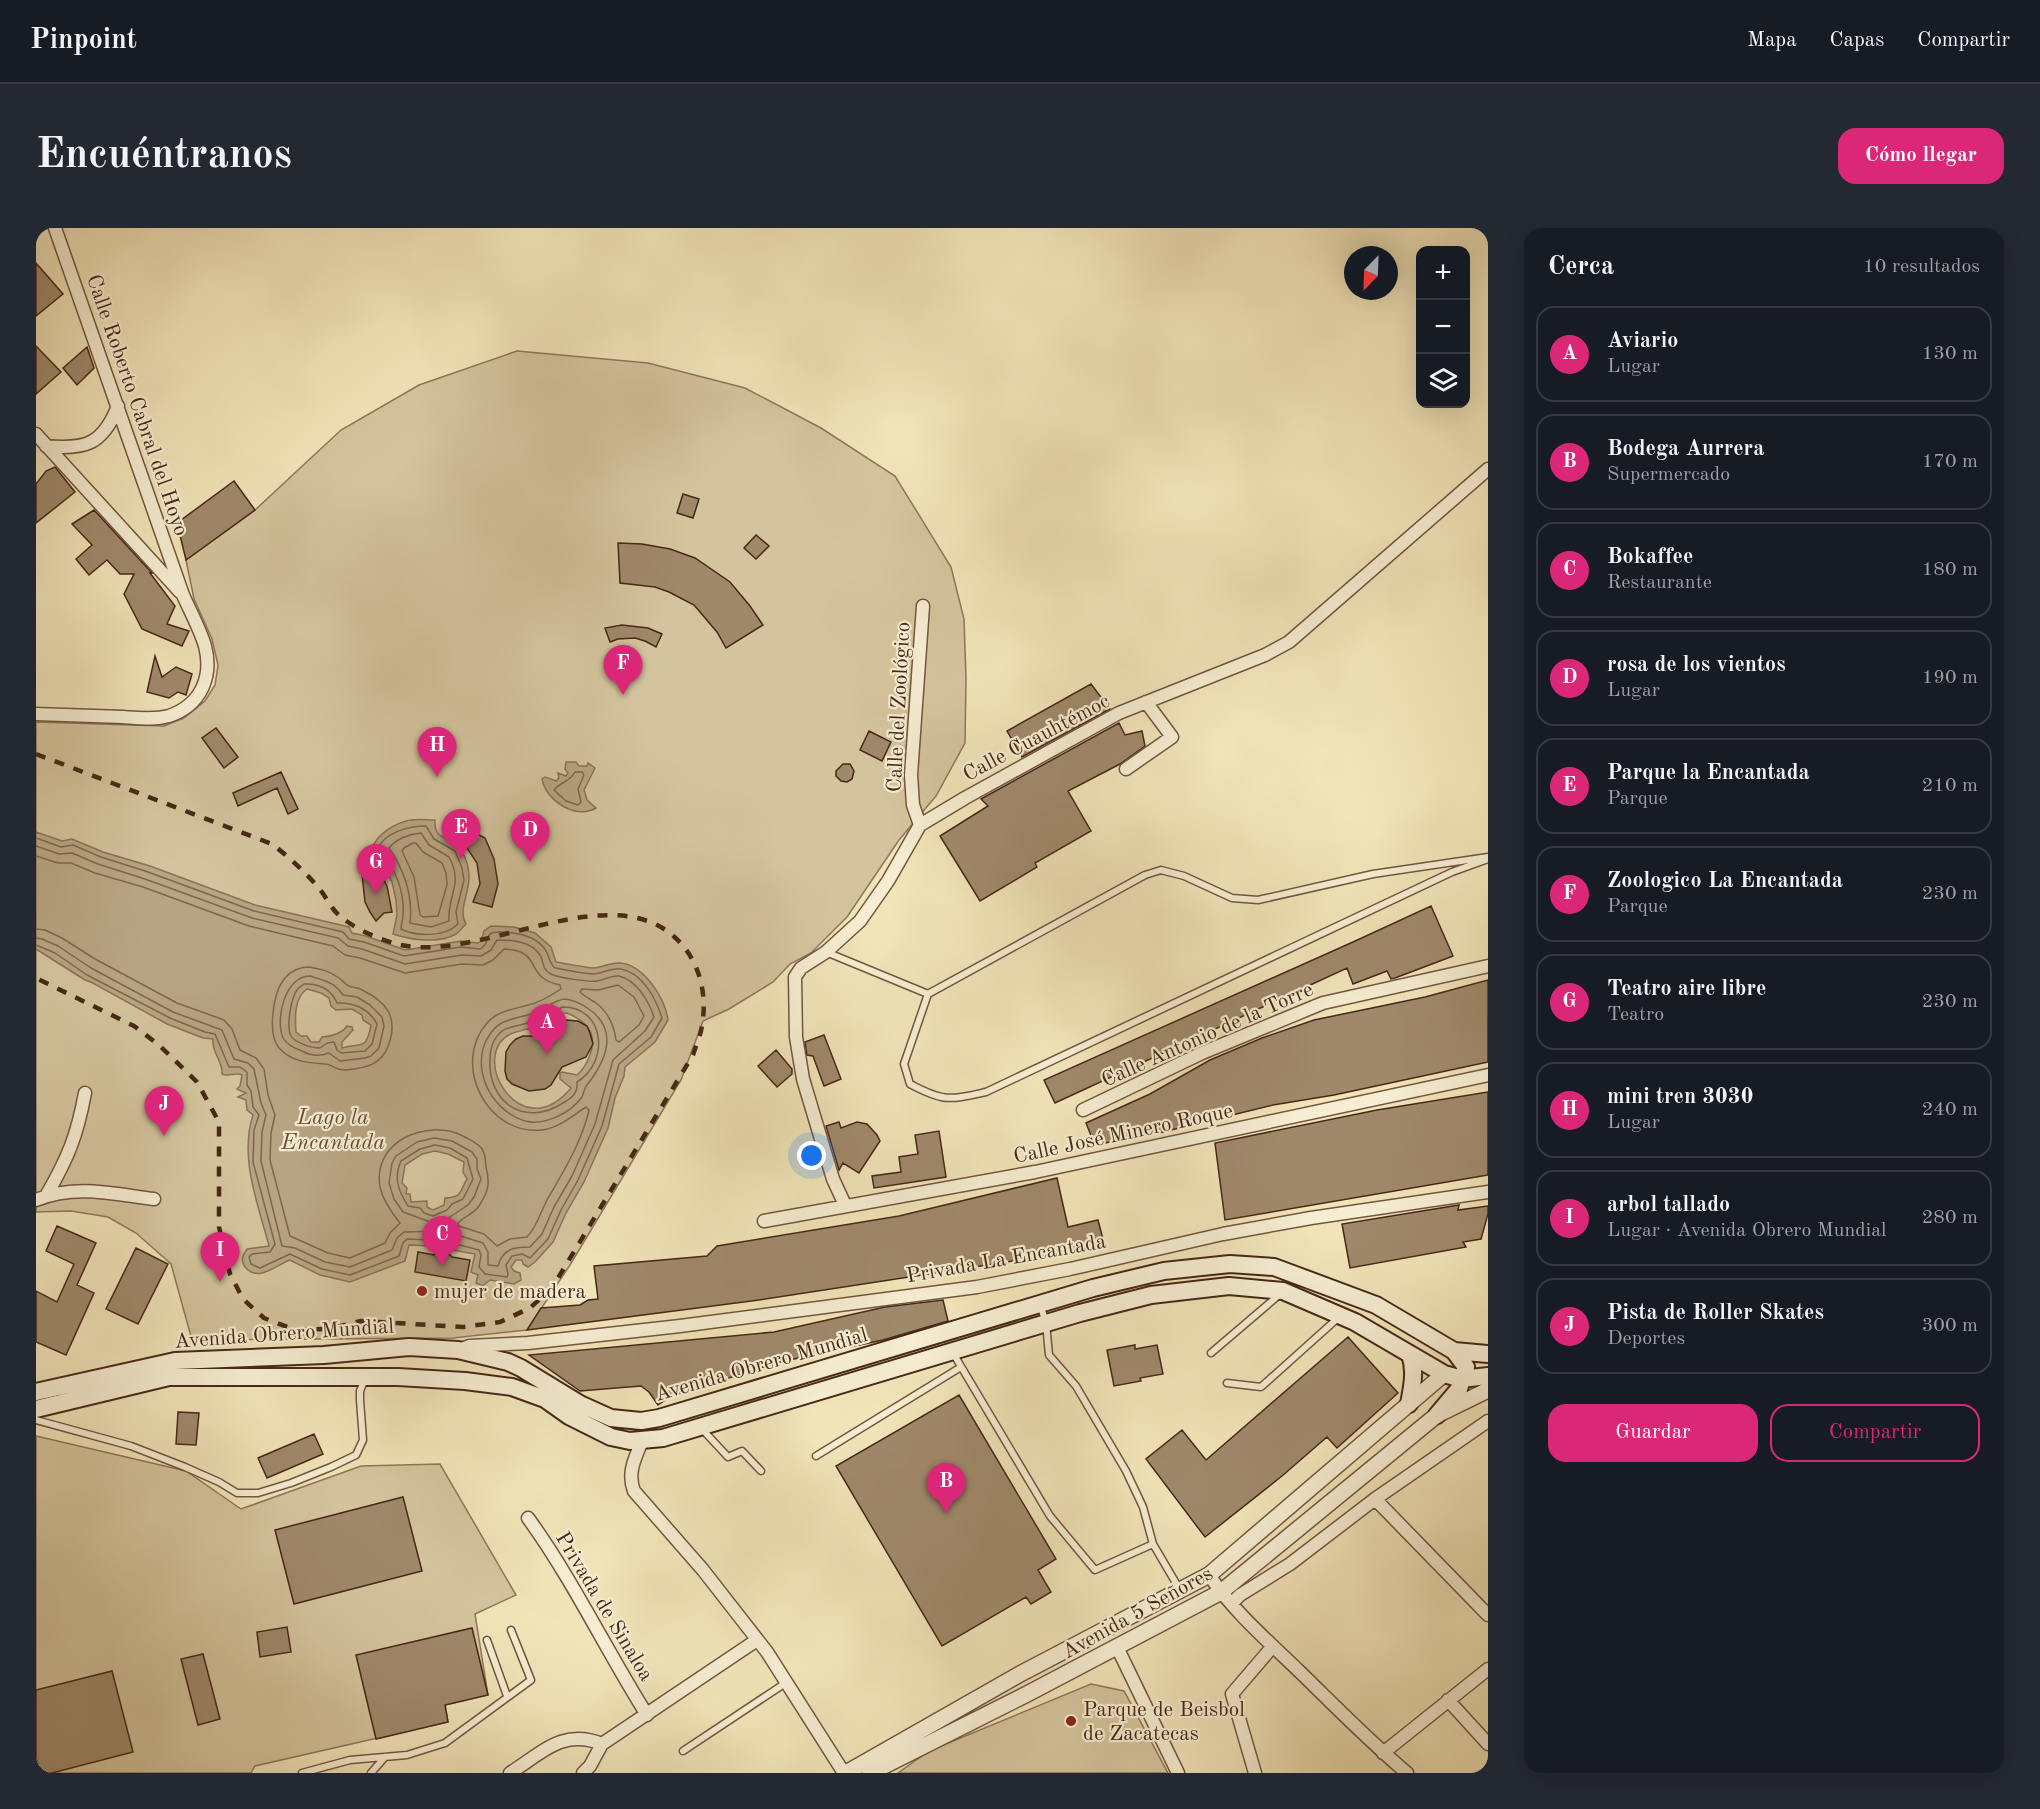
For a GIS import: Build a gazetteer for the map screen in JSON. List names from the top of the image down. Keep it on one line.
{"streets":{"main road":["Avenida Obrero Mundial"],"street":["Calle Roberto Cabral del Hoyo","Calle del Zoológico","Calle Cuauhtémoc","Calle Antonio de la Torre","Calle José Minero Roque","Privada La Encantada","Privada de Sinaloa","Avenida 5 Señores"]},"crossings":[["Calle del Zoológico","Calle Cuauhtémoc"],["Privada La Encantada","Avenida Obrero Mundial"],["Avenida Obrero Mundial","Avenida 5 Señores"]],"water":["Lago la Encantada"],"places":["mujer de madera","Parque de Beisbol de Zacatecas"],"north":"bottom left","page":{"header":"Pinpoint","nav":["Mapa","Capas","Compartir"],"buttons":["Cómo llegar",["Guardar","Compartir"]],"title":"Encuéntranos","heading":["Cerca","10 resultados"],"map_buttons":["+","−"],"list":[{"mark":"A","name":"Aviario","note":"Lugar","value":"130 m"},{"mark":"B","name":"Bodega Aurrera","note":"Supermercado","value":"170 m"},{"mark":"C","name":"Bokaffee","note":"Restaurante","value":"180 m"},{"mark":"D","name":"rosa de los vientos","note":"Lugar","value":"190 m"},{"mark":"E","name":"Parque la Encantada","note":"Parque","value":"210 m"},{"mark":"F","name":"Zoologico La Encantada","note":"Parque","value":"230 m"},{"mark":"G","name":"Teatro aire libre","note":"Teatro","value":"230 m"},{"mark":"H","name":"mini tren 3030","note":"Lugar","value":"240 m"},{"mark":"I","name":"arbol tallado","note":"Lugar · Avenida Obrero Mundial","value":"280 m"},{"mark":"J","name":"Pista de Roller Skates","note":"Deportes","value":"300 m"}],"pins":["F","H","E","D","G","A","J","C","I","B"]}}
